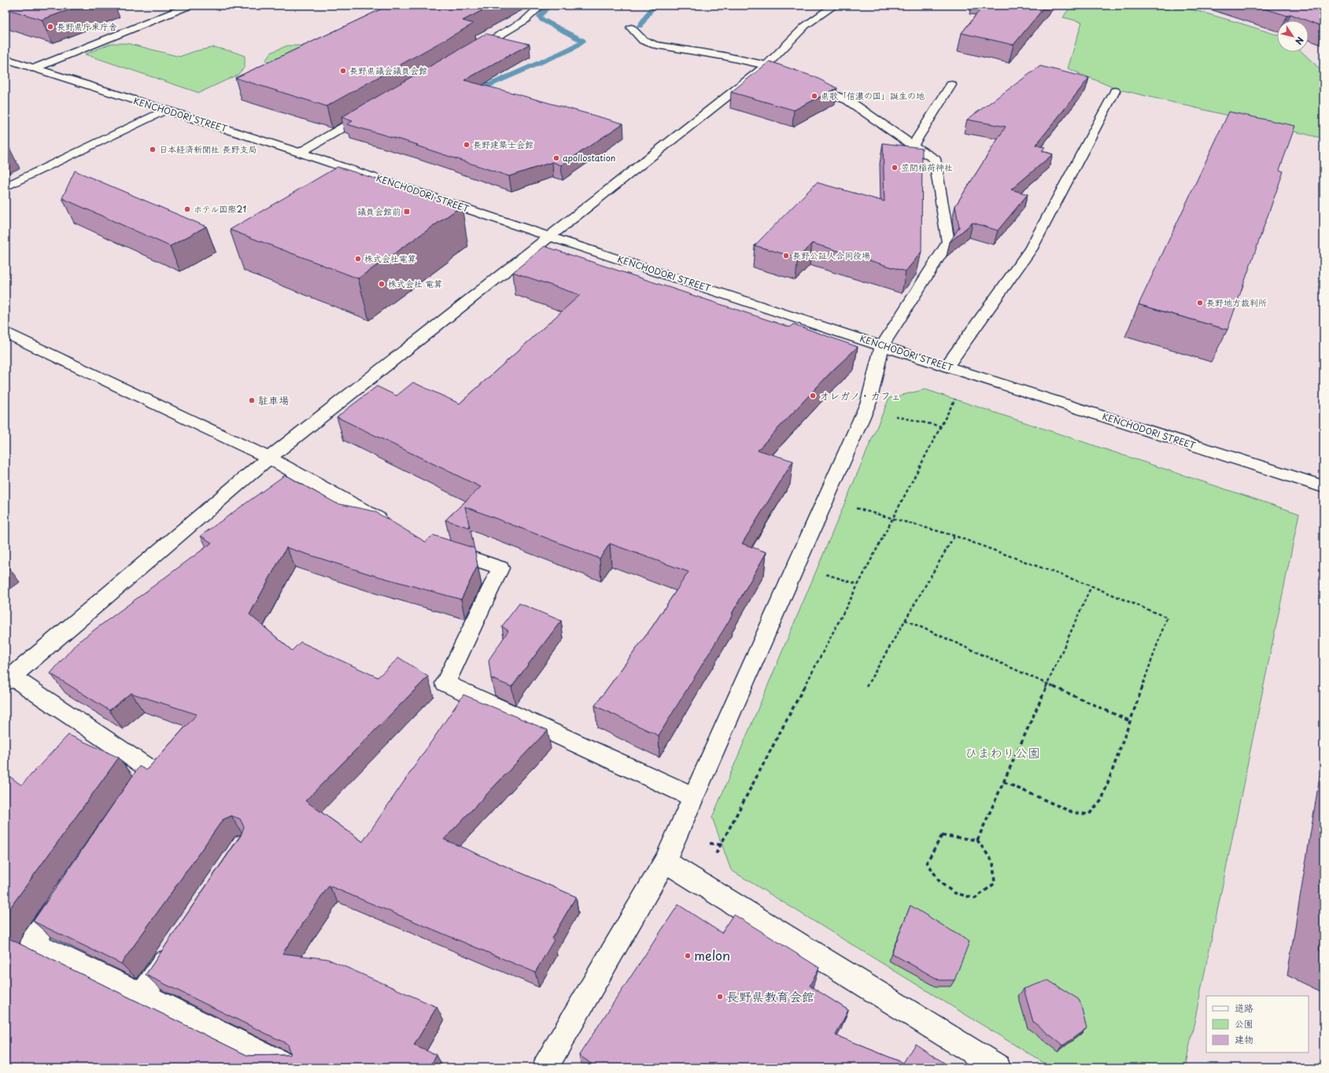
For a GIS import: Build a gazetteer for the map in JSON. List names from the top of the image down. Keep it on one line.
{"streets":{"street":["KENCHODORI STREET"]},"parks":["ひまわり公園"],"places":{"other":["長野県庁東庁舎","長野県議会議員会館","県歌「信濃の国」誕生の地","長野建築士会館","日本経済新聞社 長野支局","apollostation","笠間稲荷神社","ホテル国際21","長野公証人合同役場","株式会社電算","株式会社 電算","長野地方裁判所","オレガノ・カフェ","駐車場","melon","長野県教育会館"],"transit":["議員会館前"]},"legend":["道路","公園","建物"],"north":"bottom right"}
